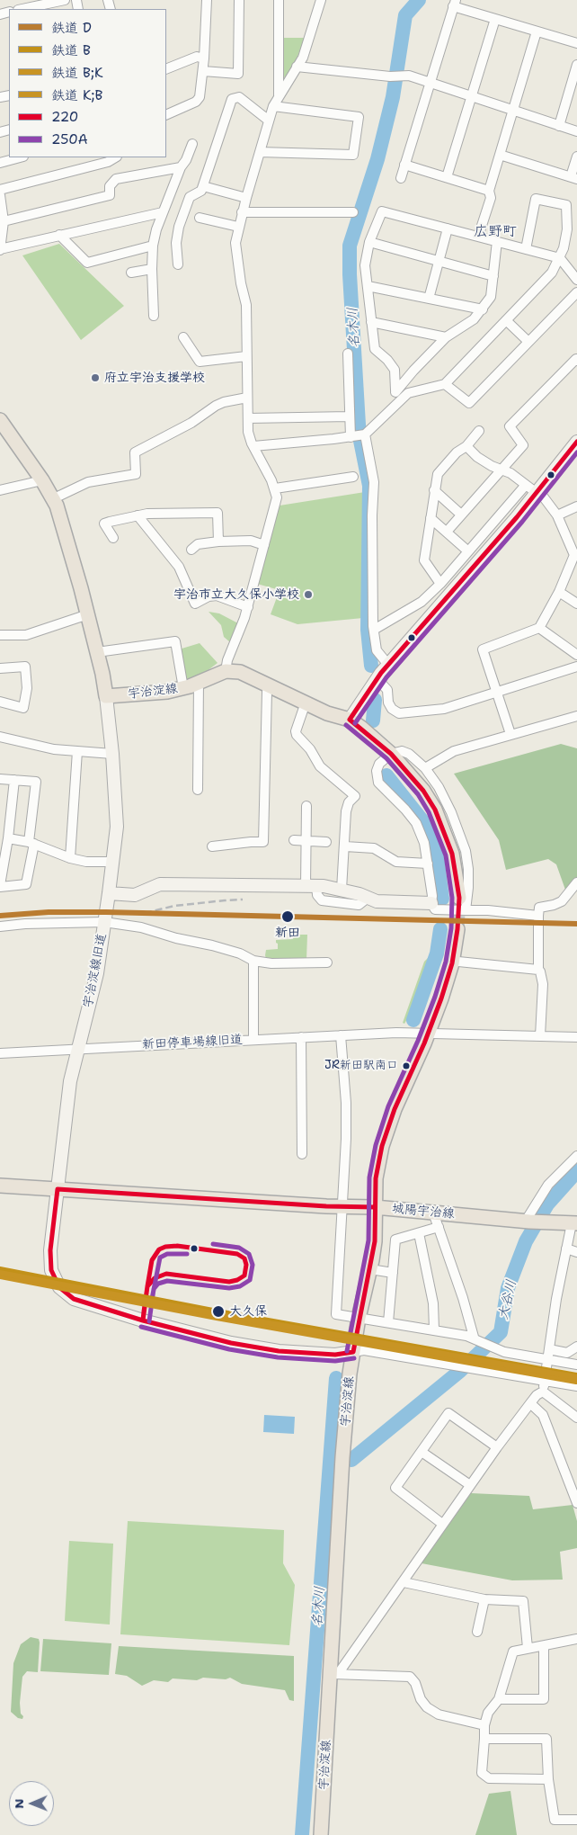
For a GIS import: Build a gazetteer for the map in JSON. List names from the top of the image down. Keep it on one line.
{"streets":{"main road":["宇治淀線","城陽宇治線"],"street":["宇治淀線旧道","新田停車場線旧道"]},"crossings":[["宇治淀線","宇治淀線旧道"],["宇治淀線","城陽宇治線"],["宇治淀線旧道","新田停車場線旧道"],["宇治淀線旧道","城陽宇治線"]],"districts":["広野町"],"water":["名木川","大谷川"],"places":["府立宇治支援学校","宇治市立大久保小学校","新田","JR新田駅南口","大久保"],"lines":["transit line 220","transit line 250A","rail line D","rail line B","rail line K;B","rail line B;K"],"legend":["鉄道 D","鉄道 B","鉄道 B;K","鉄道 K;B","220","250A"],"north":"left"}
